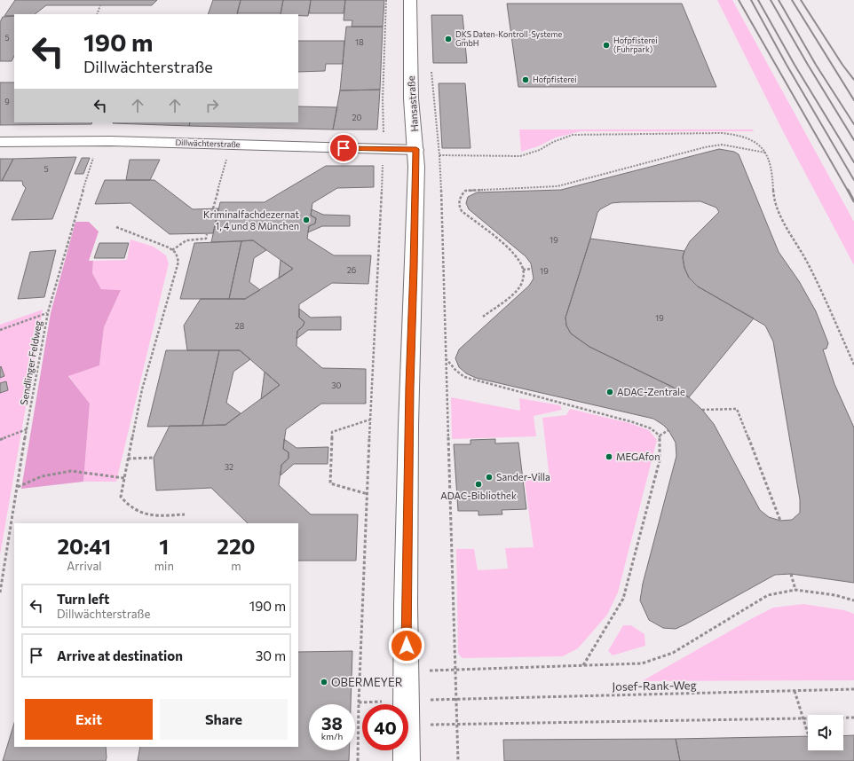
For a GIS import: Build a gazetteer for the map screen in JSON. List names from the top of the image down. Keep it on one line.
{"streets":{"street":["Hansastraße","Dillwächterstraße"],"path":["Sendlinger Feldweg","Josef-Rank-Weg"]},"crossings":[["Hansastraße","Dillwächterstraße"],["Dillwächterstraße","Sendlinger Feldweg"]],"places":["DKS Daten-Kontroll-Systeme GmbH","Hofpfisterei (Fuhrpark)","Hofpfisterei","Kriminalfachdezernat 1, 4 und 8 München","ADAC-Zentrale","MEGAfon","Sander-Villa","ADAC-Bibliothek","OBERMEYER"],"house_numbers":["5","18","9","20","5","19","26","19","19","28","30","32"],"page":{"turn":["190 m","Dillwächterstraße"],"eta":["20:41","Arrival","1","min","220","m"],"list":[{"name":"Turn left","note":"Dillwächterstraße","value":"190 m"},{"name":"Arrive at destination","value":"30 m"}],"buttons":["Exit","Share"],"speed":"38 km/h","limit":"40"}}
